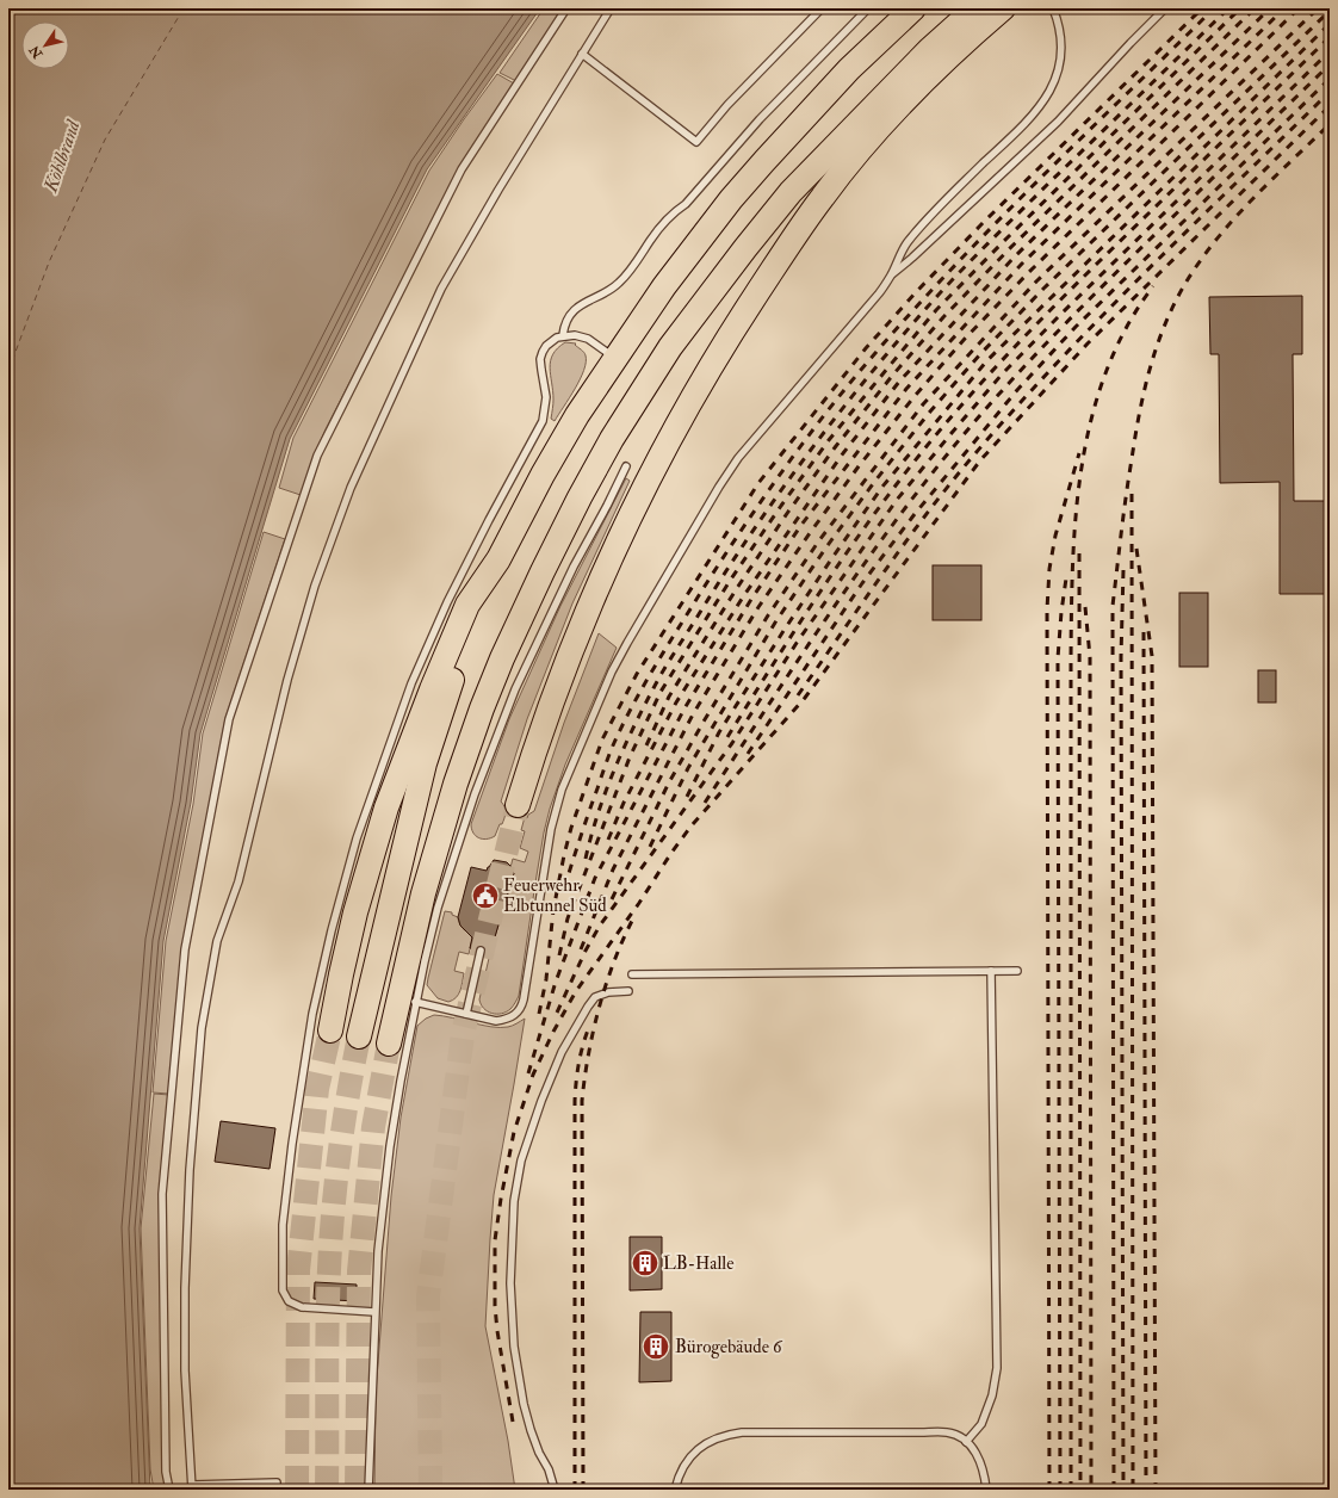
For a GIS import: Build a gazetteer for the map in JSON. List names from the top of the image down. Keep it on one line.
{"water":["Köhlbrand"],"places":{"public building":["Feuerwehr Elbtunnel Süd"],"building":["LB-Halle","Bürogebäude 6"]},"north":"bottom left"}
